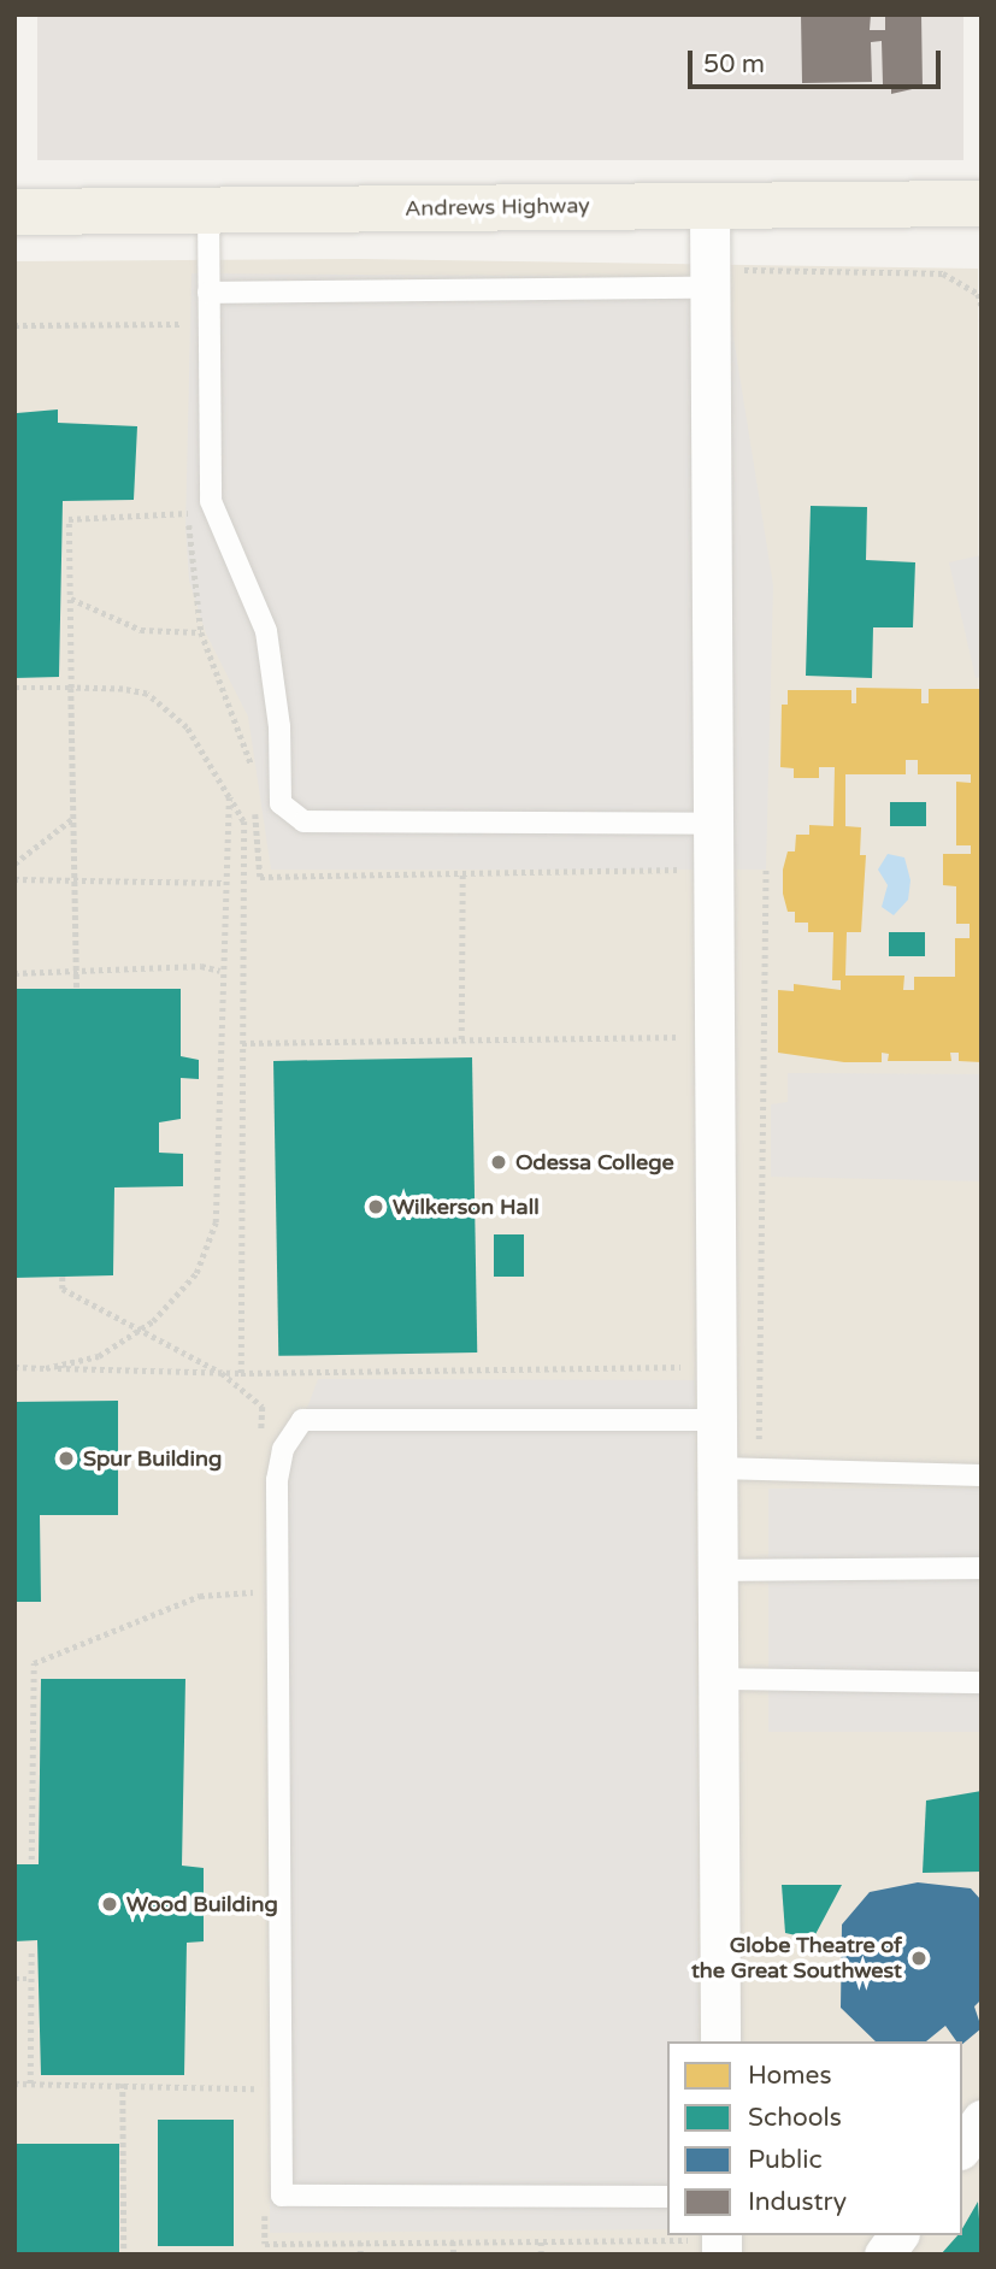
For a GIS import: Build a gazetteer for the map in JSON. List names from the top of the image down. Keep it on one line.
{"streets":{"main road":["Andrews Highway"]},"places":["Odessa College","Wilkerson Hall","Spur Building","Wood Building","Globe Theatre of the Great Southwest"],"legend":["Homes","Schools","Public","Industry"],"scale_bar":"50 m"}
